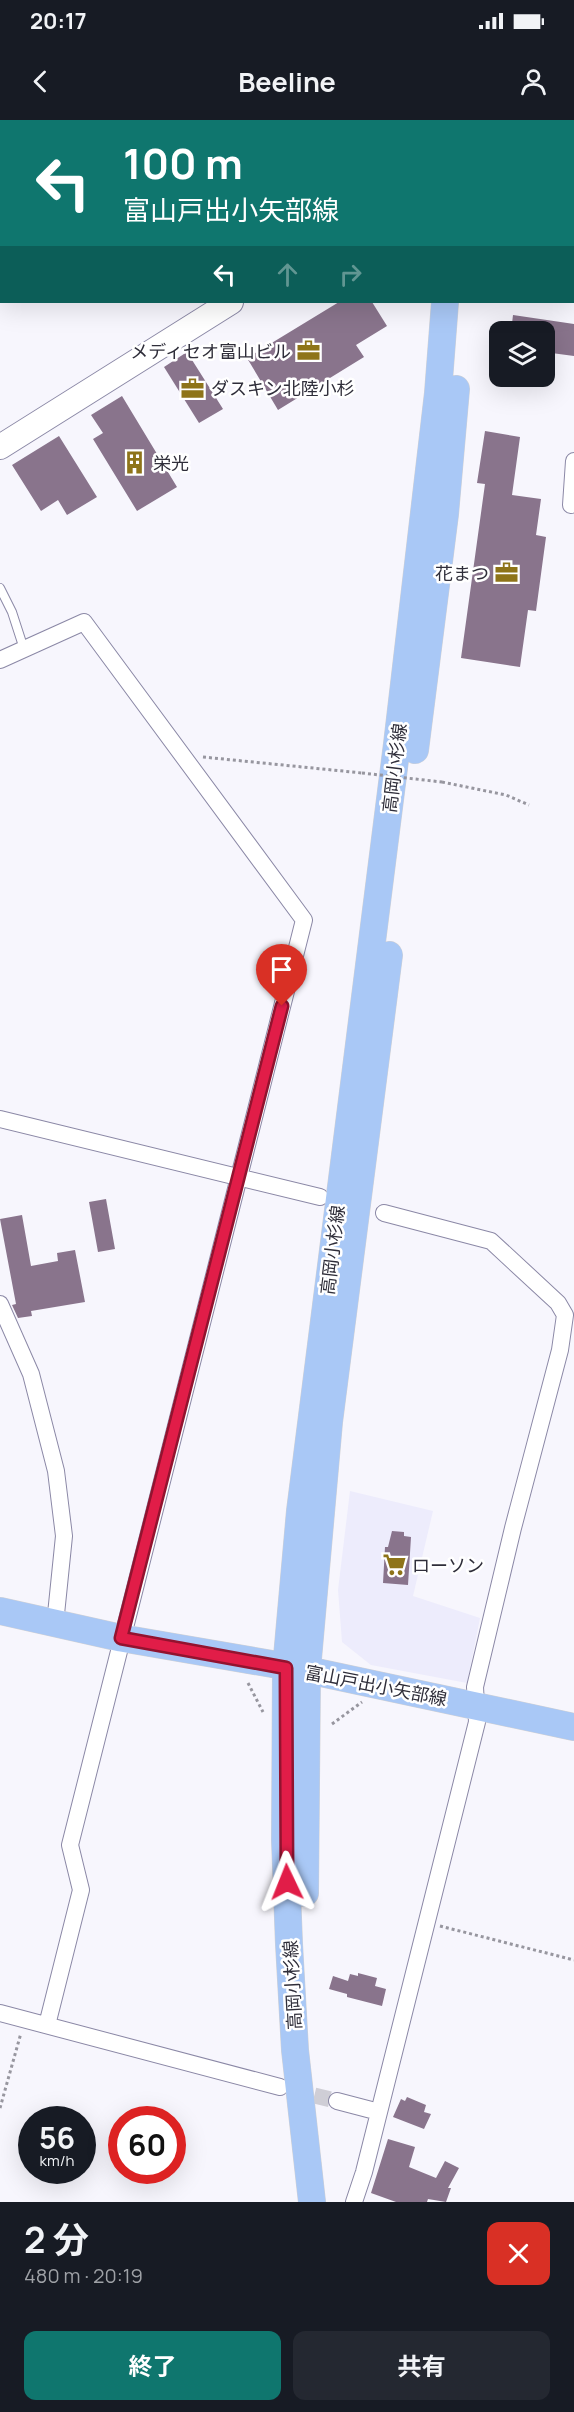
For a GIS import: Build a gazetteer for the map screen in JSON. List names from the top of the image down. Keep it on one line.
{"streets":{"main road":["高岡小杉線","富山戸出小矢部線"]},"crossings":[["高岡小杉線","富山戸出小矢部線"]],"places":{"office":["メディセオ富山ビル","ダスキン北陸小杉","花まつ"],"building":["栄光"],"supermarket":["ローソン"]},"page":{"status":"20:17","header":"Beeline","turn":["100 m","富山戸出小矢部線"],"speed":"56 km/h","limit":"60","heading":["2 分","480 m · 20:19"],"buttons":["終了","共有"]}}
